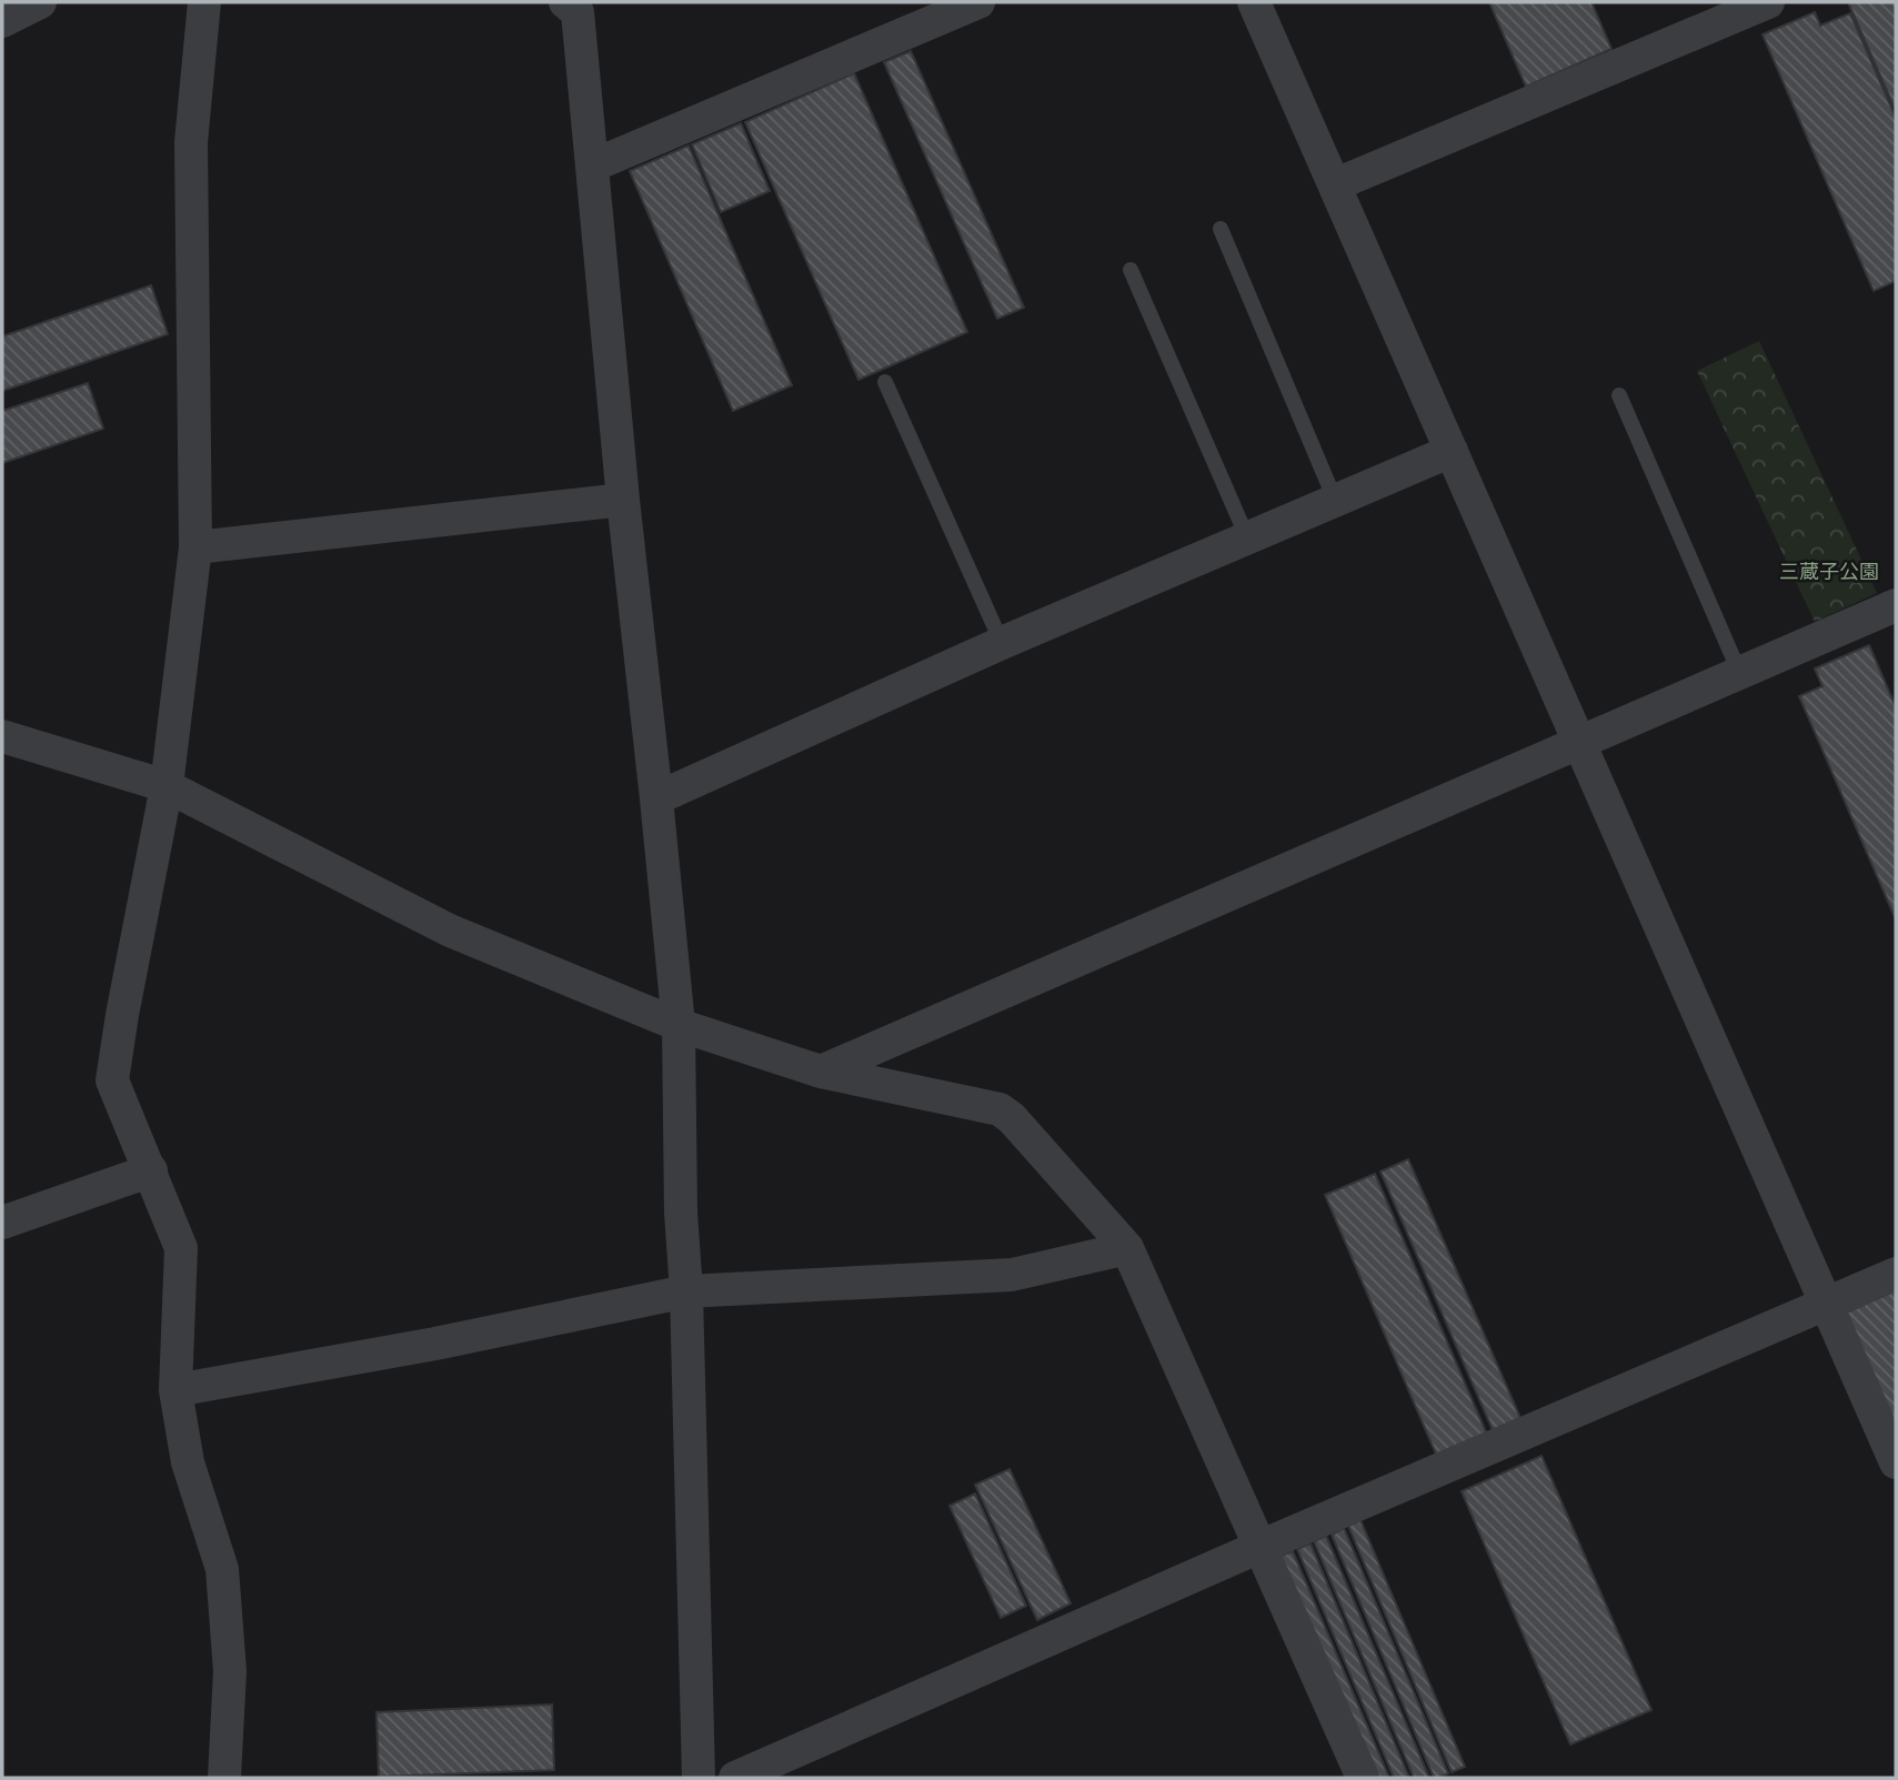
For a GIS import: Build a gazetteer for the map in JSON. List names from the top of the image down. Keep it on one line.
{"parks":["三蔵子公園"]}
